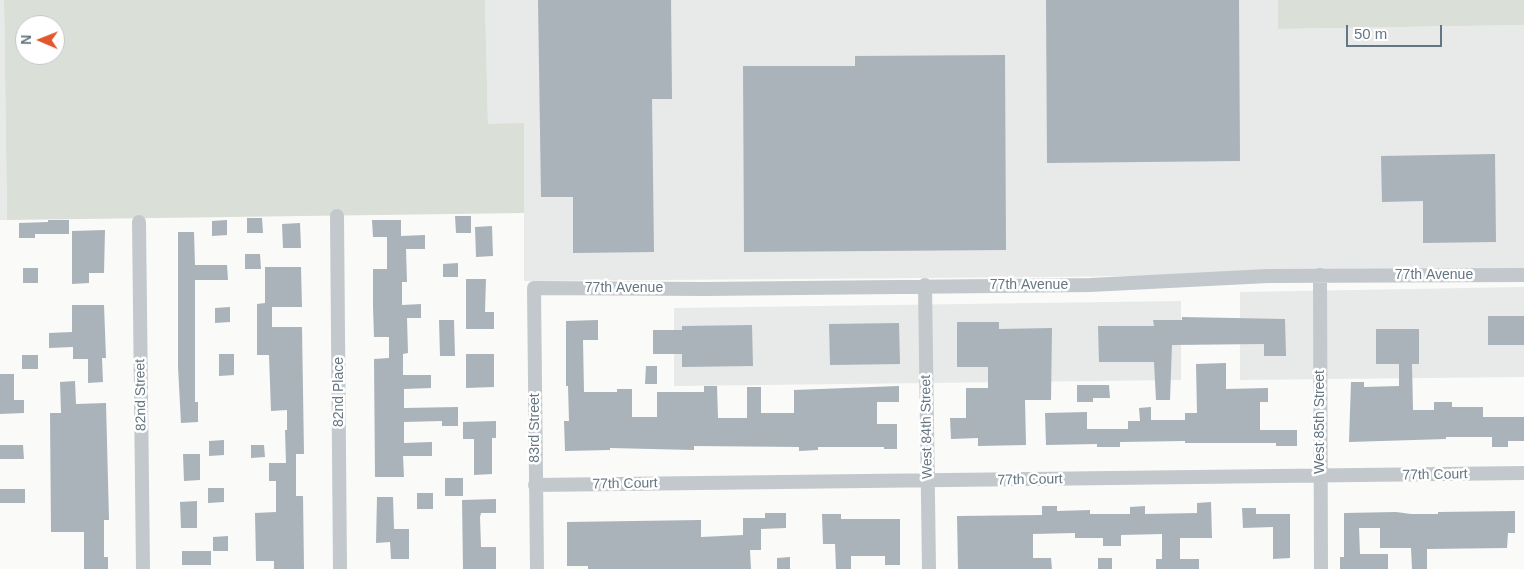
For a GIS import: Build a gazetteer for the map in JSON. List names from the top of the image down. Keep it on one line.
{"streets":{"street":["77th Avenue","82nd Place","82nd Street","West 85th Street","West 84th Street","83rd Street","77th Court"]},"crossings":[["77th Avenue","West 85th Street"],["77th Avenue","West 84th Street"],["77th Avenue","83rd Street"],["West 85th Street","77th Court"],["West 84th Street","77th Court"],["83rd Street","77th Court"]],"scale_bar":"50 m","north":"left"}
